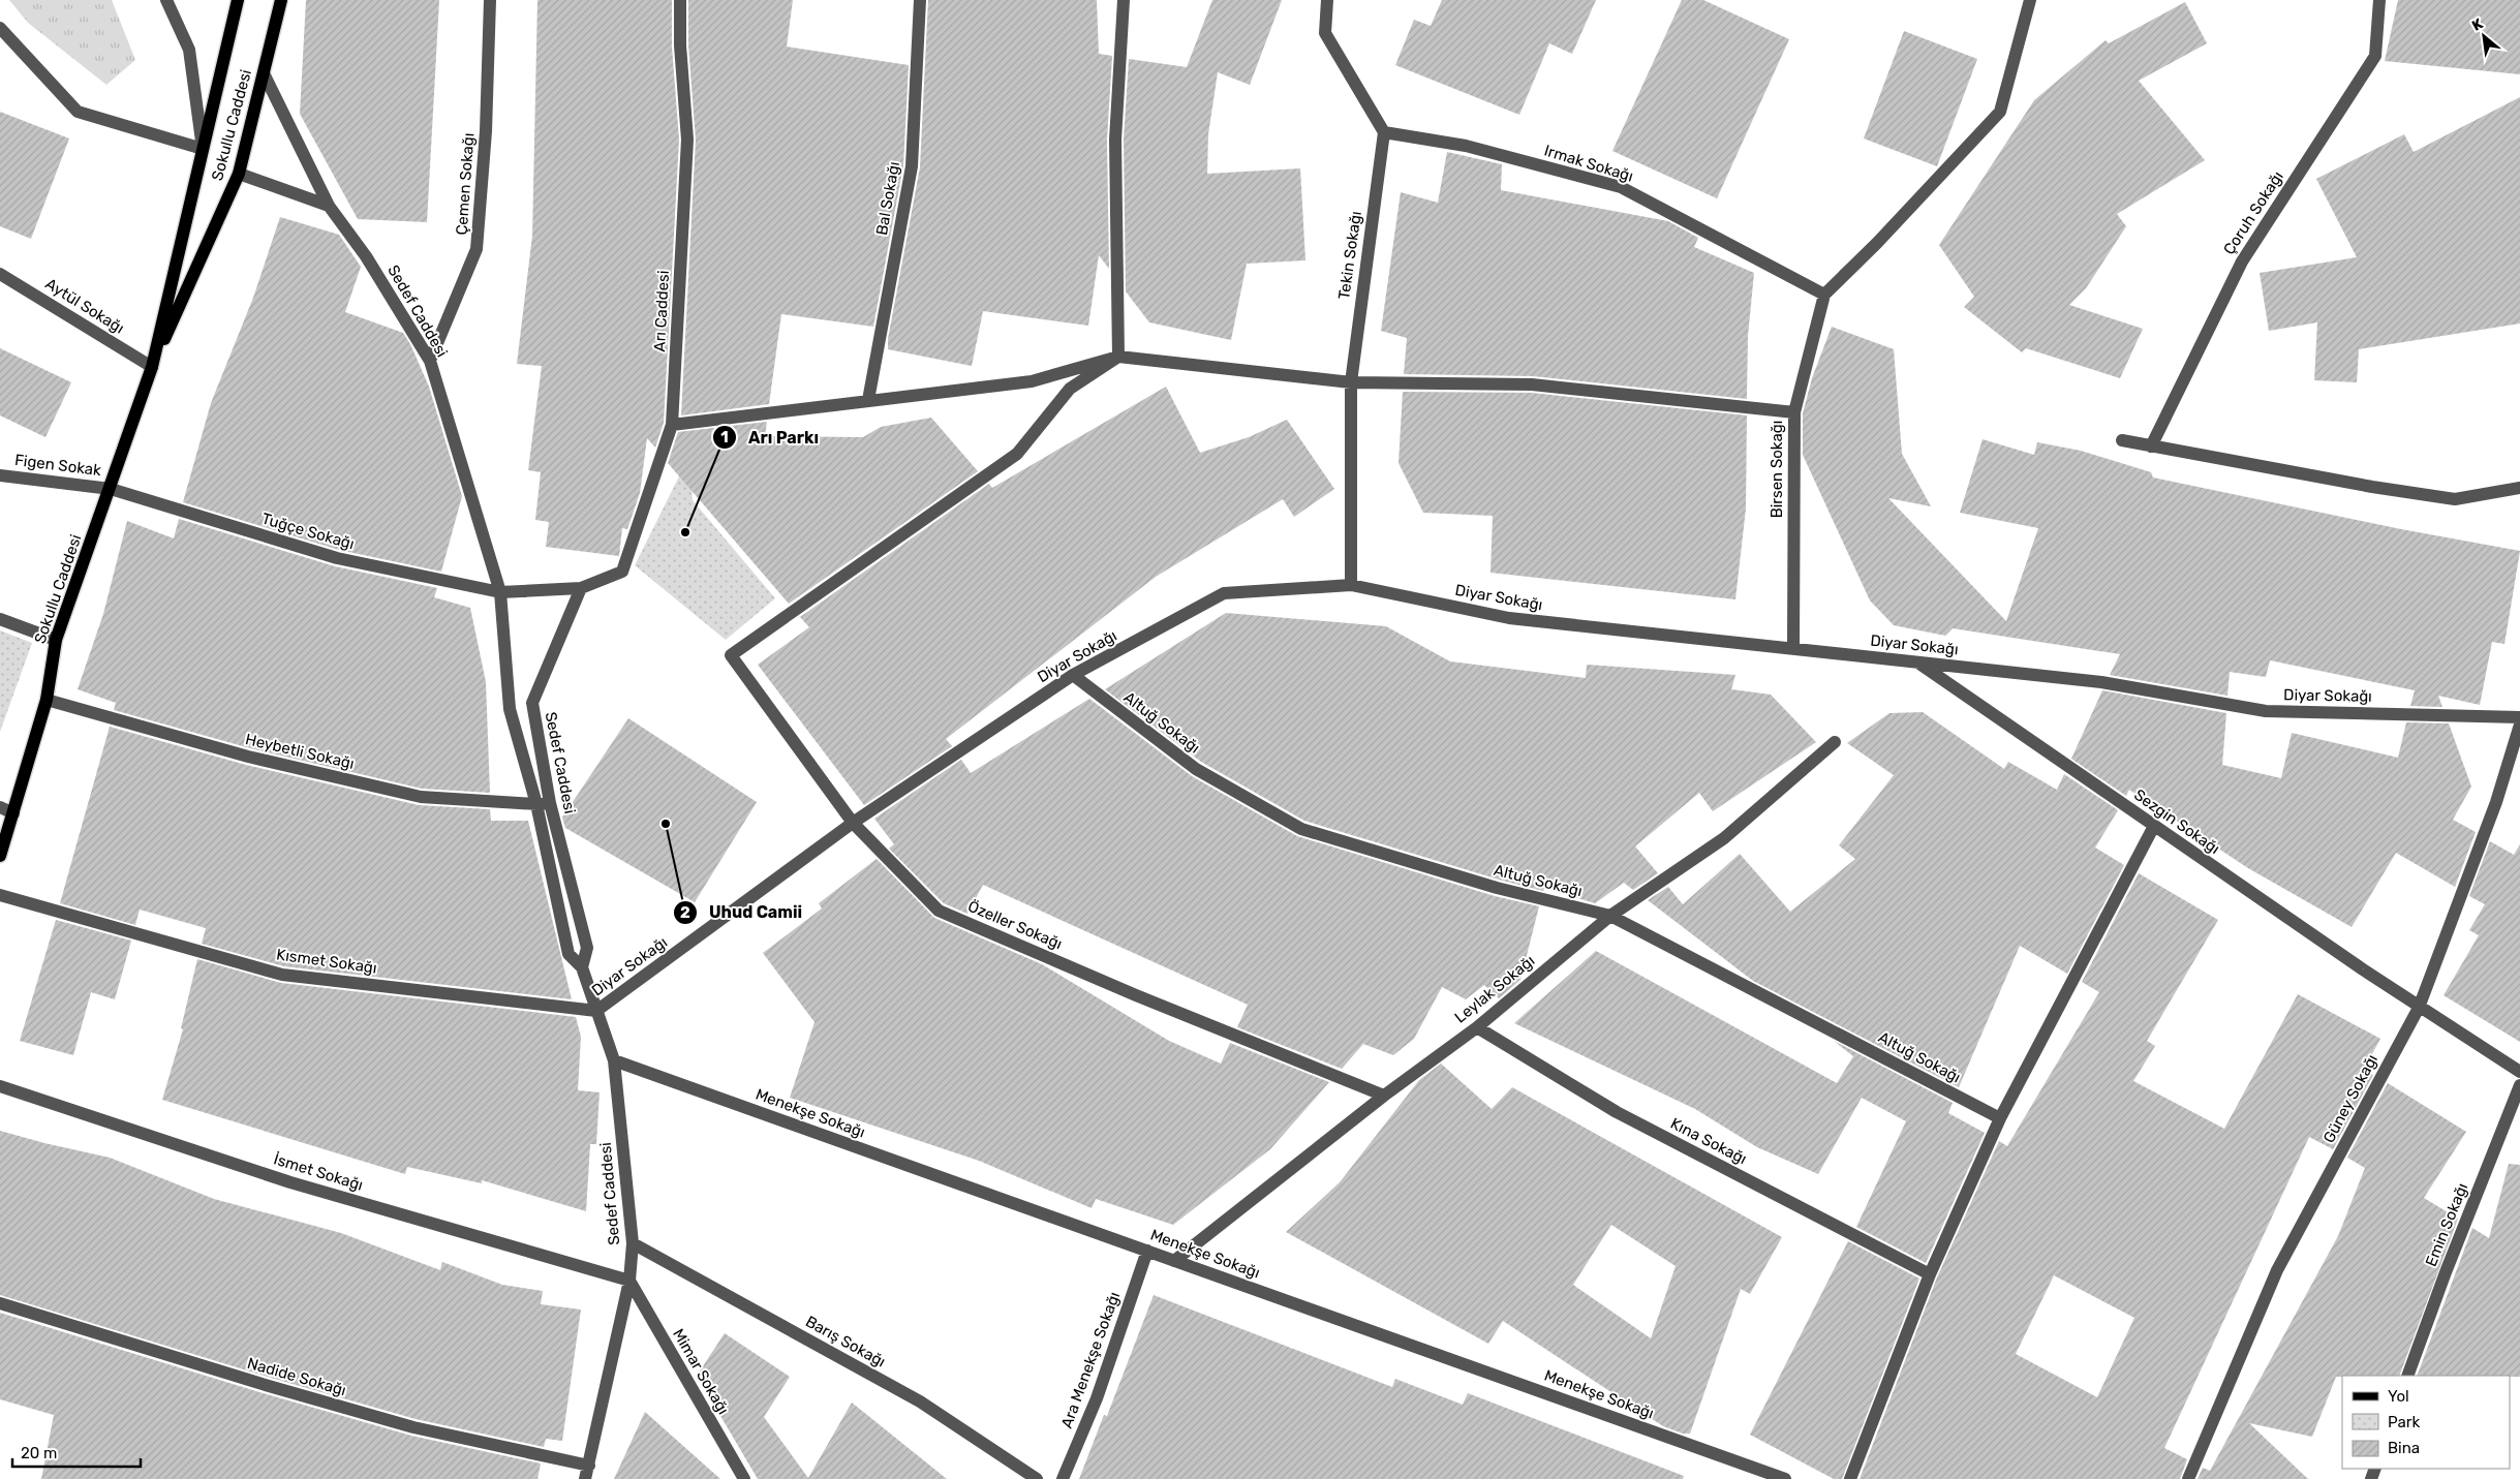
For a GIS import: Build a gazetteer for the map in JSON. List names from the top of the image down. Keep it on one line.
{"streets":{"main road":["Sokullu Caddesi"],"street":["Irmak Sokağı","Çemen Sokağı","Bal Sokağı","Çoruh Sokağı","Tekin Sokağı","Aytül Sokağı","Sedef Caddesi","Arı Caddesi","Figen Sokak","Birsen Sokağı","Tuğçe Sokağı","Diyar Sokağı","Altuğ Sokağı","Heybetli Sokağı","Sezgin Sokağı","Özeller Sokağı","Kısmet Sokağı","Leylak Sokağı","Güney Sokağı","Menekşe Sokağı","Kına Sokağı","İsmet Sokağı","Emin Sokağı","Barış Sokağı","Ara Menekşe Sokağı","Mimar Sokağı","Nadide Sokağı"]},"crossings":[["Sokullu Caddesi","Aytül Sokağı"],["Sokullu Caddesi","Sedef Caddesi"],["Sokullu Caddesi","Figen Sokak"],["Sokullu Caddesi","Tuğçe Sokağı"],["Sokullu Caddesi","Heybetli Sokağı"],["Irmak Sokağı","Tekin Sokağı"],["Irmak Sokağı","Birsen Sokağı"],["Çemen Sokağı","Sedef Caddesi"],["Tekin Sokağı","Diyar Sokağı"],["Sedef Caddesi","Arı Caddesi"],["Sedef Caddesi","Tuğçe Sokağı"],["Sedef Caddesi","Diyar Sokağı"],["Sedef Caddesi","Heybetli Sokağı"],["Sedef Caddesi","Kısmet Sokağı"],["Sedef Caddesi","Menekşe Sokağı"],["Sedef Caddesi","İsmet Sokağı"],["Sedef Caddesi","Barış Sokağı"],["Sedef Caddesi","Mimar Sokağı"],["Sedef Caddesi","Nadide Sokağı"],["Figen Sokak","Tuğçe Sokağı"],["Birsen Sokağı","Diyar Sokağı"],["Diyar Sokağı","Altuğ Sokağı"],["Diyar Sokağı","Sezgin Sokağı"],["Diyar Sokağı","Özeller Sokağı"],["Diyar Sokağı","Kısmet Sokağı"],["Altuğ Sokağı","Leylak Sokağı"],["Sezgin Sokağı","Güney Sokağı"],["Özeller Sokağı","Leylak Sokağı"],["Leylak Sokağı","Menekşe Sokağı"],["Leylak Sokağı","Kına Sokağı"],["Menekşe Sokağı","Ara Menekşe Sokağı"],["İsmet Sokağı","Mimar Sokağı"]],"places":["Arı Parkı","Uhud Camii"],"legend":["Yol","Park","Bina"],"scale_bar":"20 m","north":"top left"}
